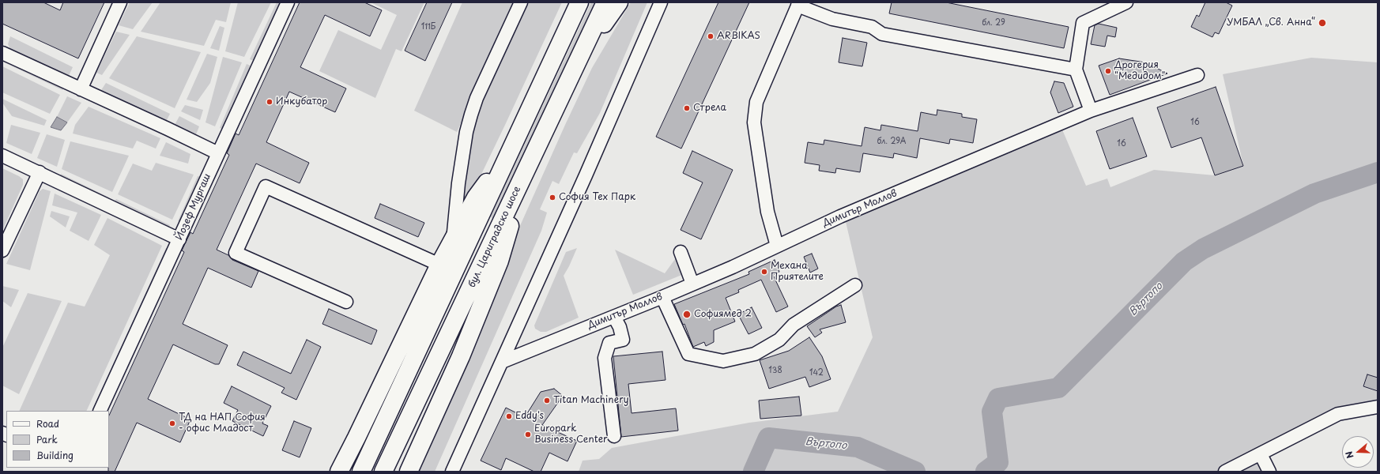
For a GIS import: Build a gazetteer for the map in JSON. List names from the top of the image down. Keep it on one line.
{"streets":{"highway":["бул. Цариградско шосе"],"street":["Йозеф Мургаш","Димитър Моллов"]},"water":["Въртопо"],"places":["УМБАЛ „Св. Анна“","ARBIKAS","Дрогерия \"Медидом\"","Инкубатор","Стрела","София Тех Парк","Механа Приятелите","Софиямед 2","Titan Machinery","Eddy's","ТД на НАП София - офис Младост","Europark Business Center"],"house_numbers":["бл. 29","111Б","16","бл. 29А","16","138","142"],"legend":["Road","Park","Building"],"north":"left"}
